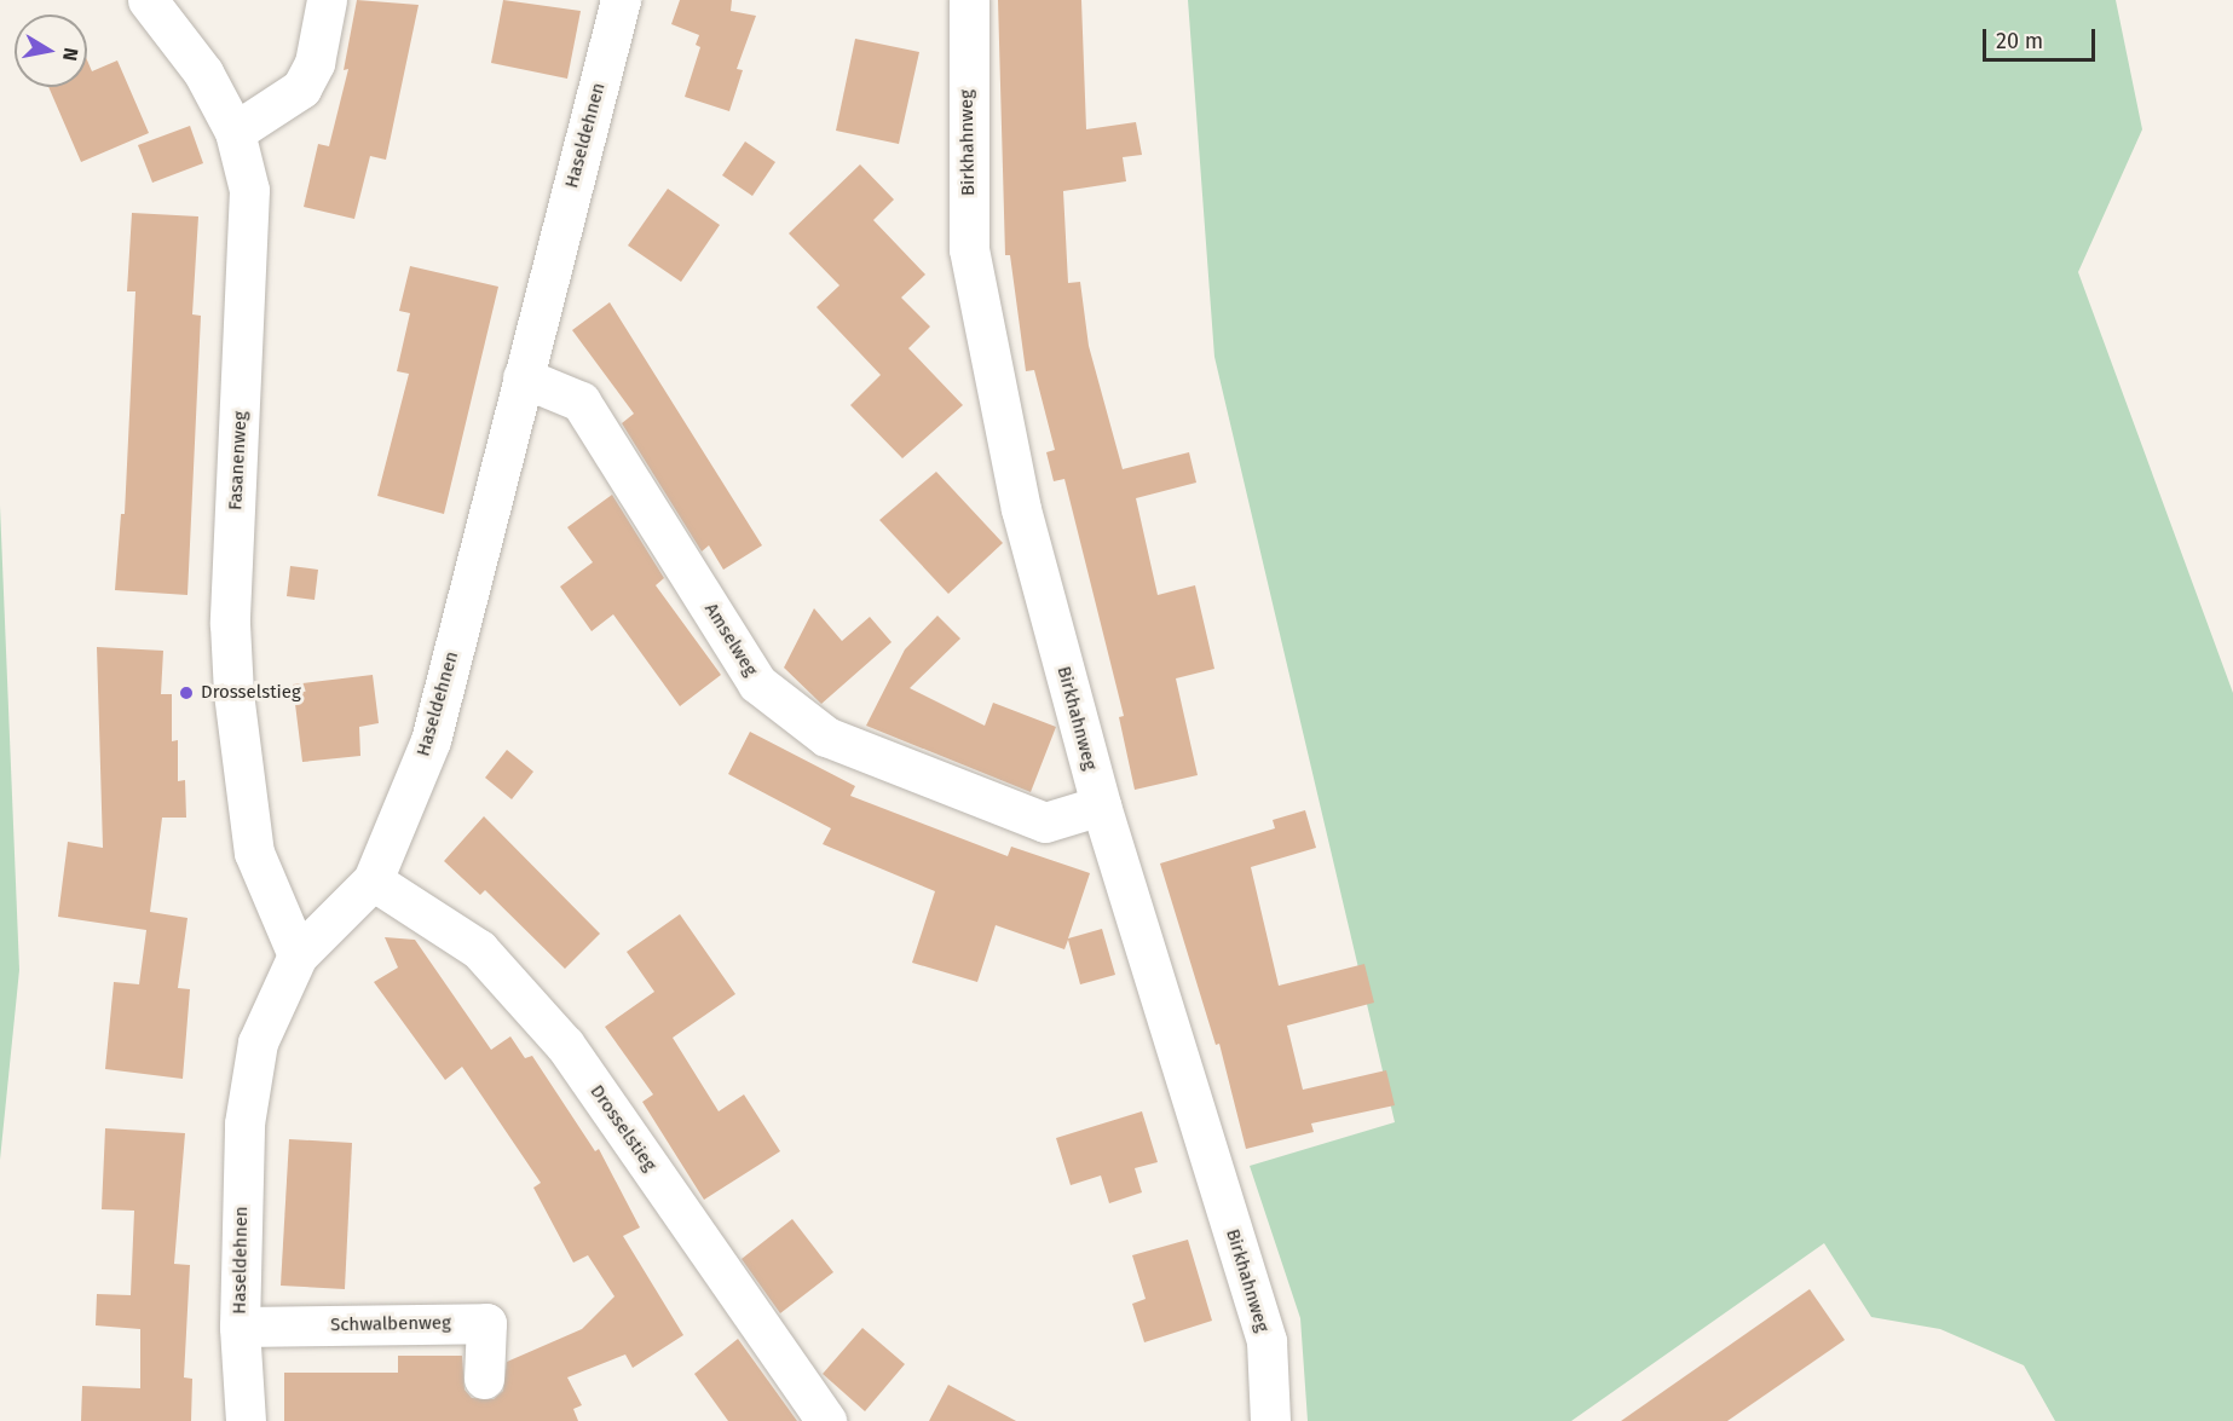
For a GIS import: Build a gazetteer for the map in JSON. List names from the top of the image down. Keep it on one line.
{"streets":{"street":["Haseldehnen","Birkhahnweg","Fasanenweg","Amselweg","Drosselstieg","Schwalbenweg"]},"crossings":[["Haseldehnen","Fasanenweg"],["Haseldehnen","Amselweg"],["Haseldehnen","Drosselstieg"],["Haseldehnen","Schwalbenweg"],["Birkhahnweg","Amselweg"]],"places":["Drosselstieg"],"scale_bar":"20 m","north":"right"}
